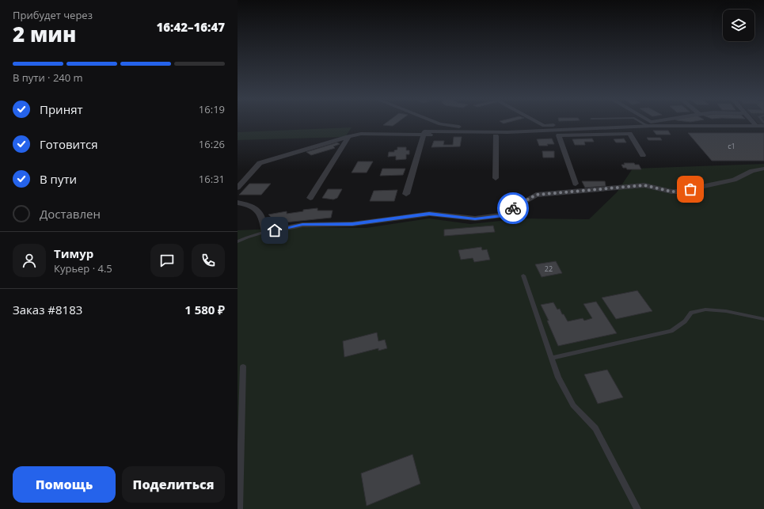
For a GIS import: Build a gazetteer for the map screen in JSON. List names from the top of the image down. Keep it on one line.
{"house_numbers":["с1","22"],"page":{"heading":["2 мин","Прибудет через","16:42–16:47"],"panel":["Тимур","Курьер · 4.5","Заказ #8183","1 580 ₽"],"bar":"В пути · 240 m","list":[["Принят","16:19"],["Готовится","16:26"],["В пути","16:31"],"Доставлен"],"buttons":["Помощь","Поделиться"]}}
